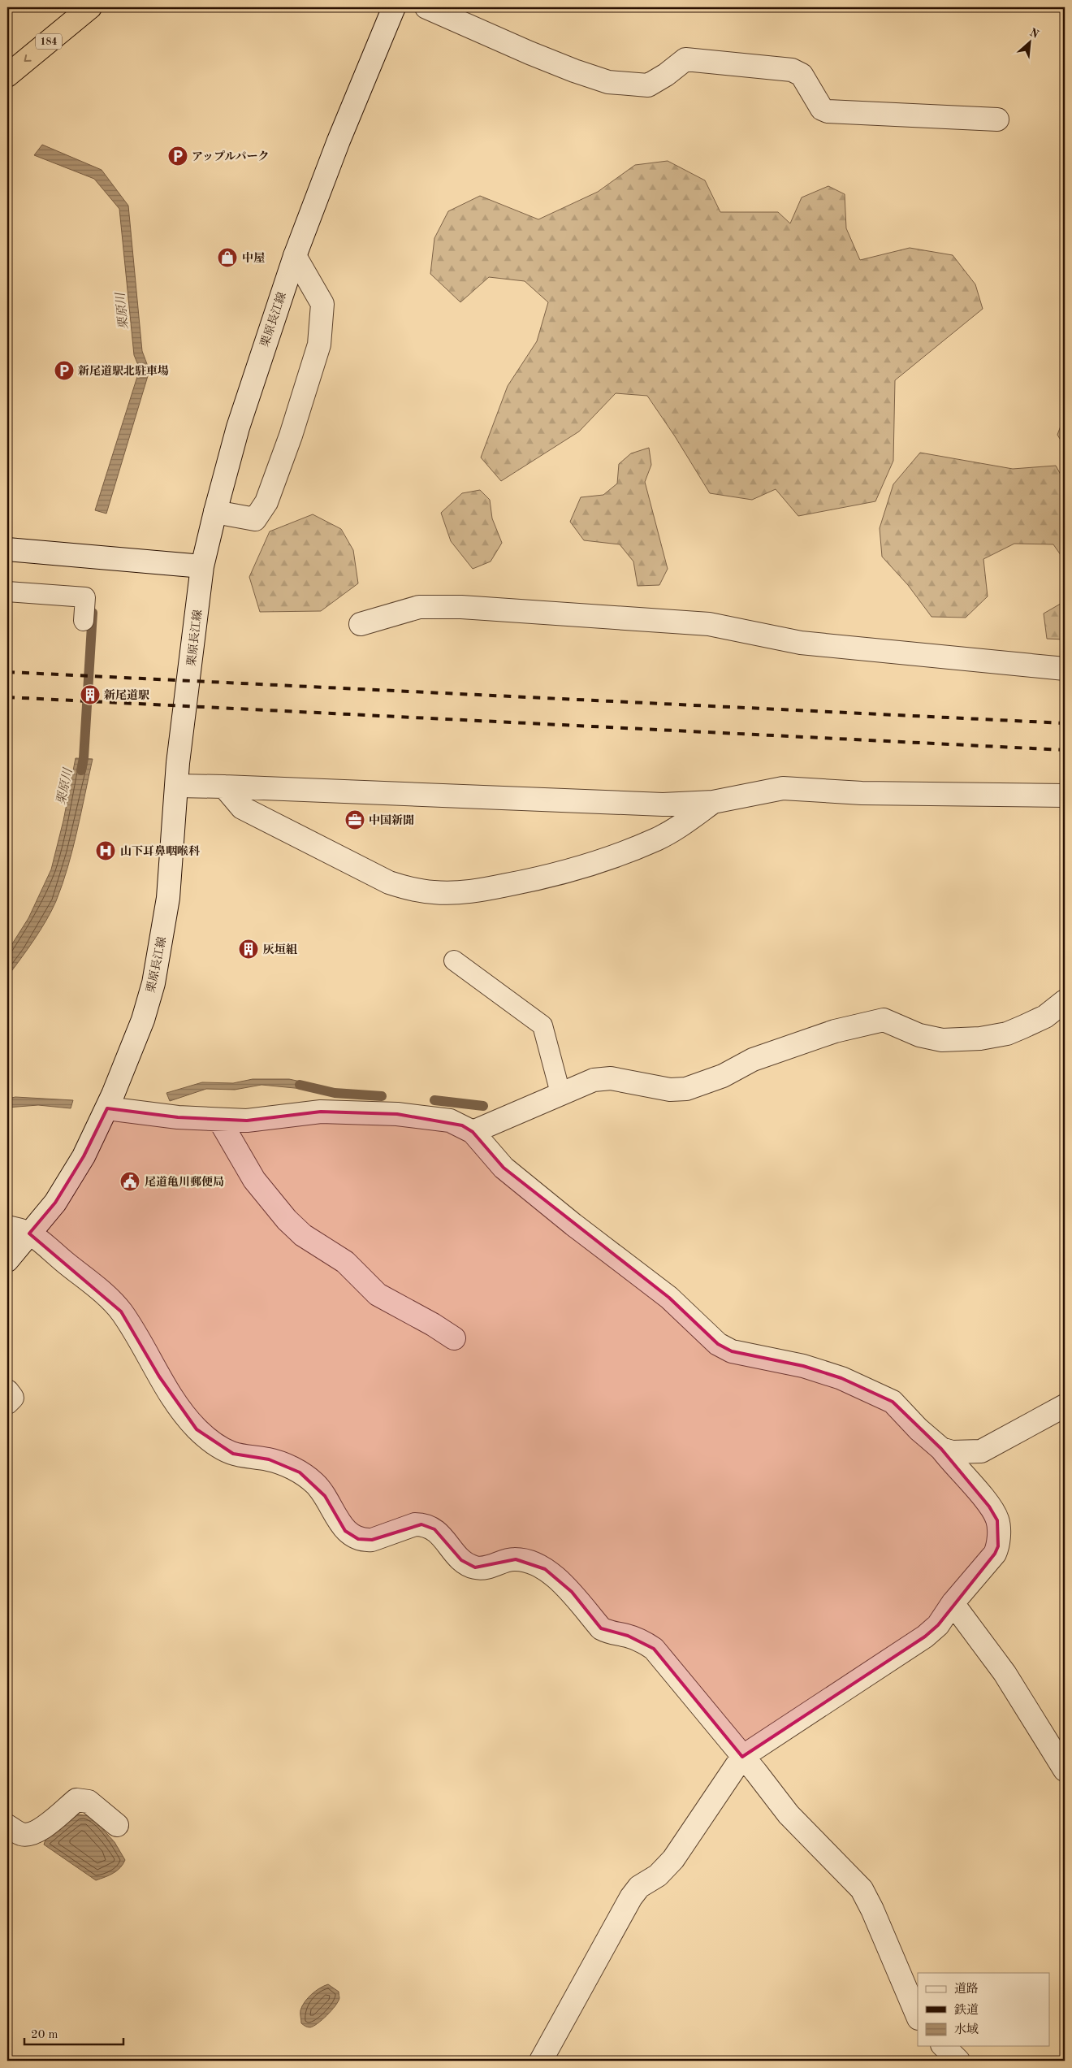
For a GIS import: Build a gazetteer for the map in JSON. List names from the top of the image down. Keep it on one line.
{"streets":{"highway":["184"],"street":["栗原長江線"]},"water":["栗原川"],"places":{"parking":["アップルパーク","新尾道駅北駐車場"],"shop":["中屋"],"building":["新尾道駅","灰垣組"],"office":["中国新聞"],"hospital":["山下耳鼻咽喉科"],"public building":["尾道亀川郵便局"]},"legend":["道路","鉄道","水域"],"scale_bar":"20 m","north":"top right"}
